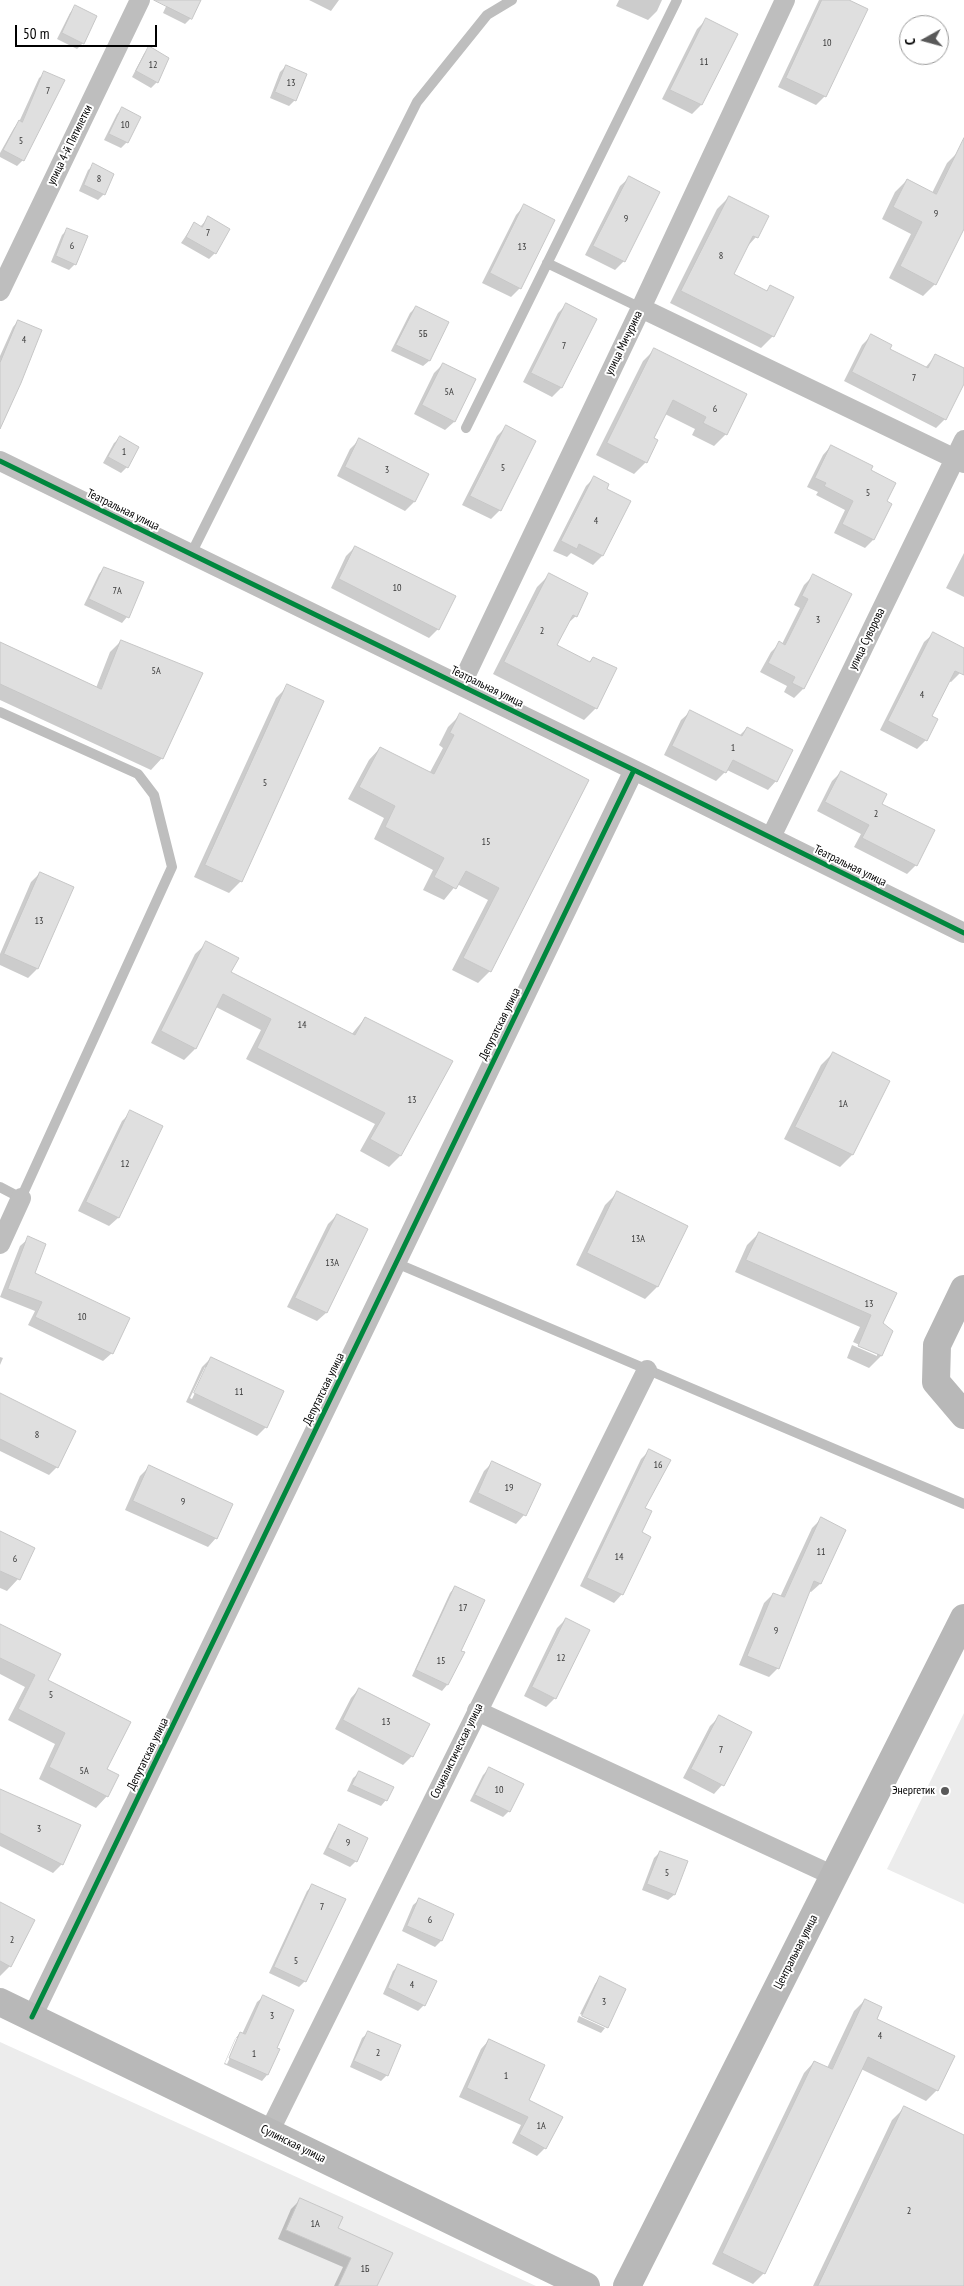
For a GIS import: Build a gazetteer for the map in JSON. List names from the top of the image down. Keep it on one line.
{"streets":{"main road":["Центральная улица","Сулинская улица"],"street":["улица 4-й Пятилетки","улица Мичурина","Театральная улица","улица Суворова","Депутатская улица","Социалистическая улица"]},"crossings":[["улица Мичурина","Театральная улица"],["Театральная улица","улица Суворова"],["Театральная улица","Депутатская улица"],["Депутатская улица","Сулинская улица"],["Социалистическая улица","Сулинская улица"]],"places":["Энергетик"],"house_numbers":["10","11","12","13","7","10","5","8","9","9","7","6","13","8","5Б","4","7","7","5А","6","1","5","3","5","4","10","7А","3","2","5А","4","1","5","2","15","13","14","13","1А","12","13А","13А","13","10","11","8","16","19","9","11","14","6","17","9","12","15","5","13","7","5А","10","3","9","5","7","6","2","5","4","3","3","4","2","1","1","1А","2","1А","1Б"],"scale_bar":"50 m","north":"left"}
